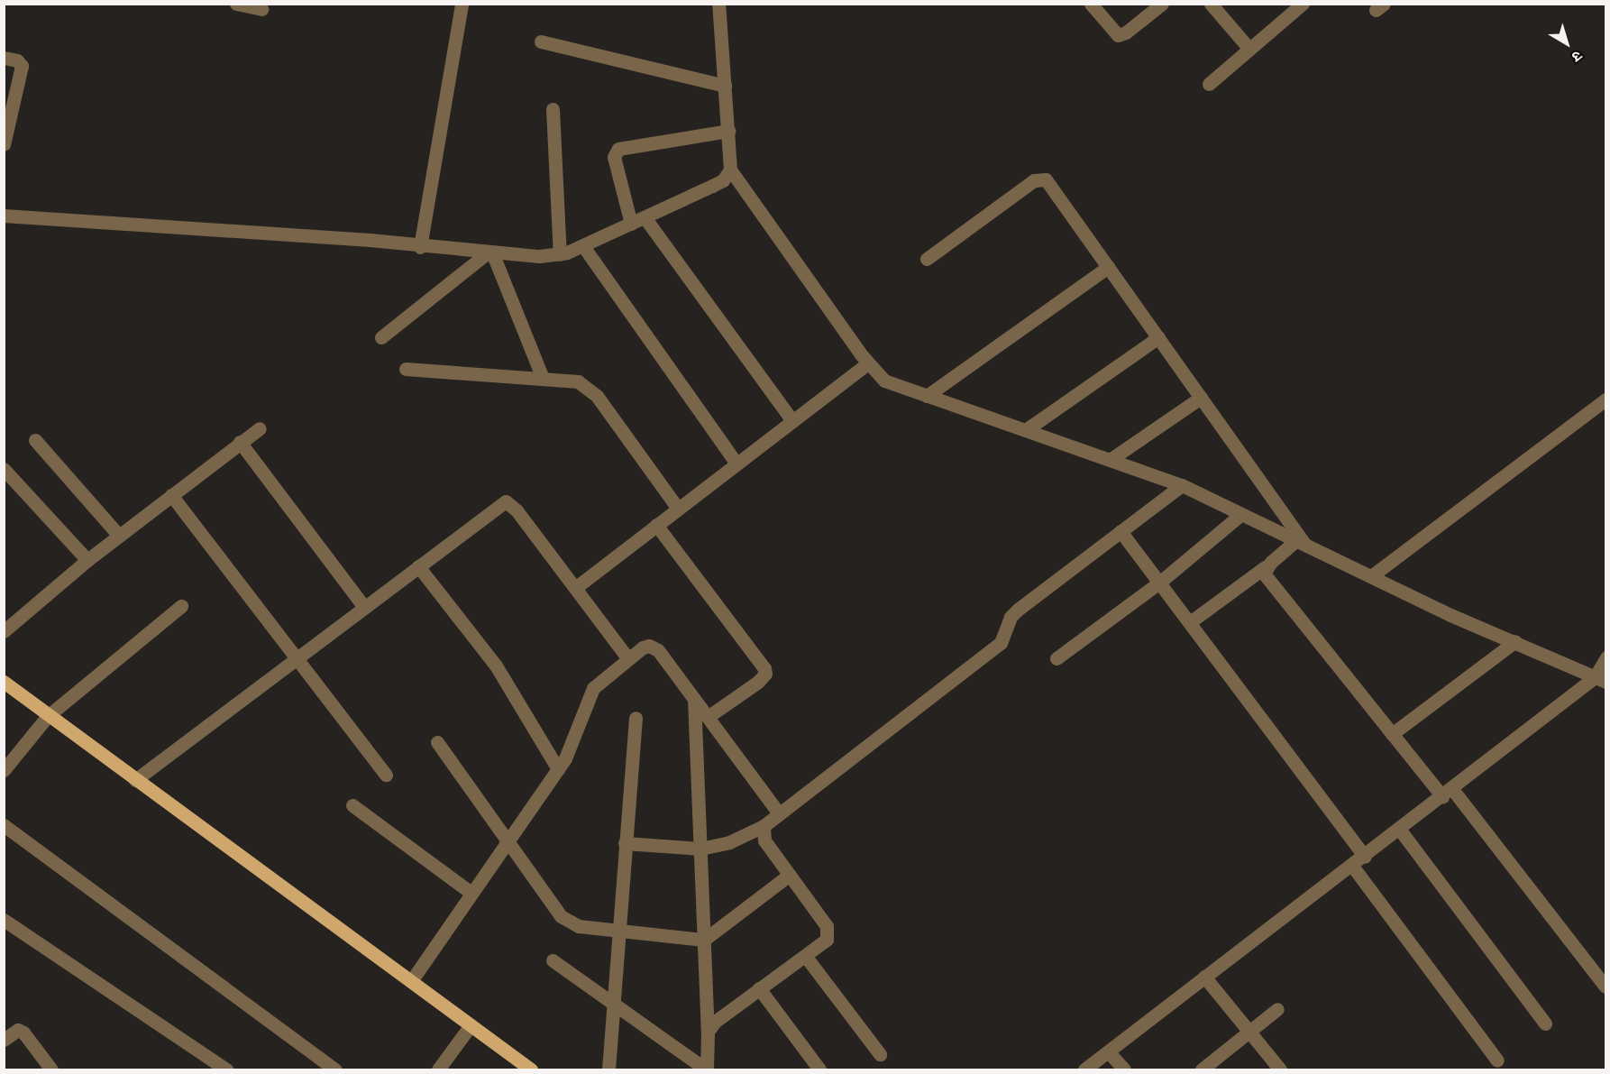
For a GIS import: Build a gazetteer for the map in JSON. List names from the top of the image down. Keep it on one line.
{"north":"bottom right"}
